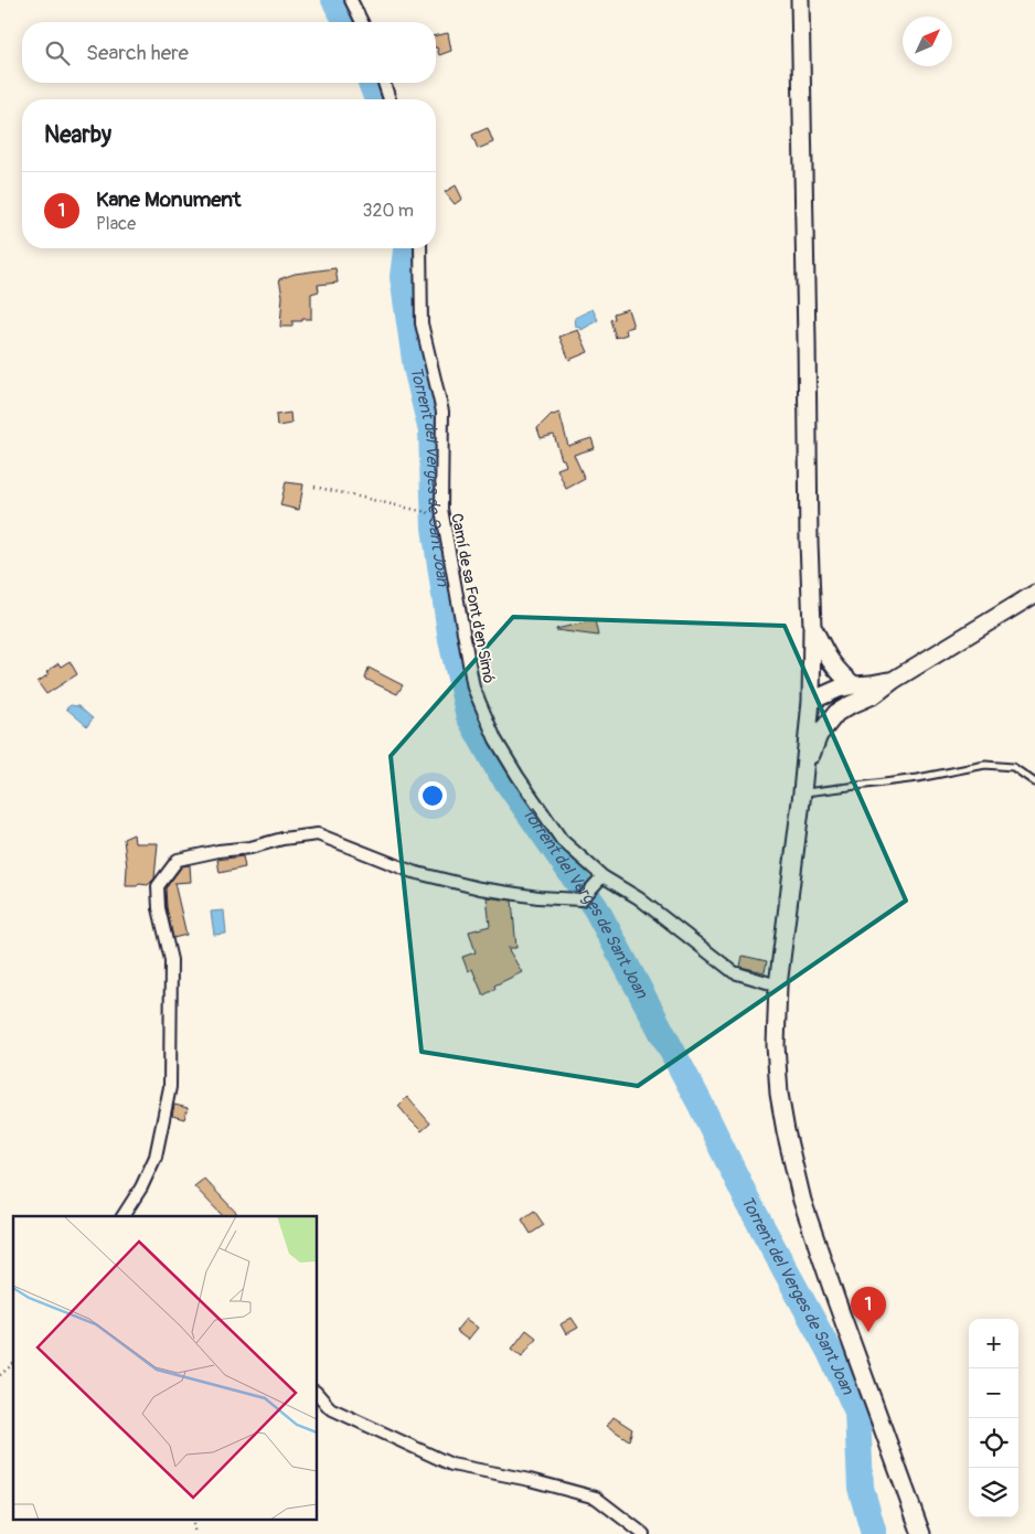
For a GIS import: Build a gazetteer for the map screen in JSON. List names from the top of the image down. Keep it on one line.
{"streets":{"street":["Camí de sa Font d'en Simó"]},"water":["Torrent del Verges de Sant Joan"],"north":"top right","page":{"search":"Search here","heading":"Nearby","list":[{"mark":"1","name":"Kane Monument","note":"Place","value":"320 m"}],"pins":"1","map_buttons":["+","−"]}}
